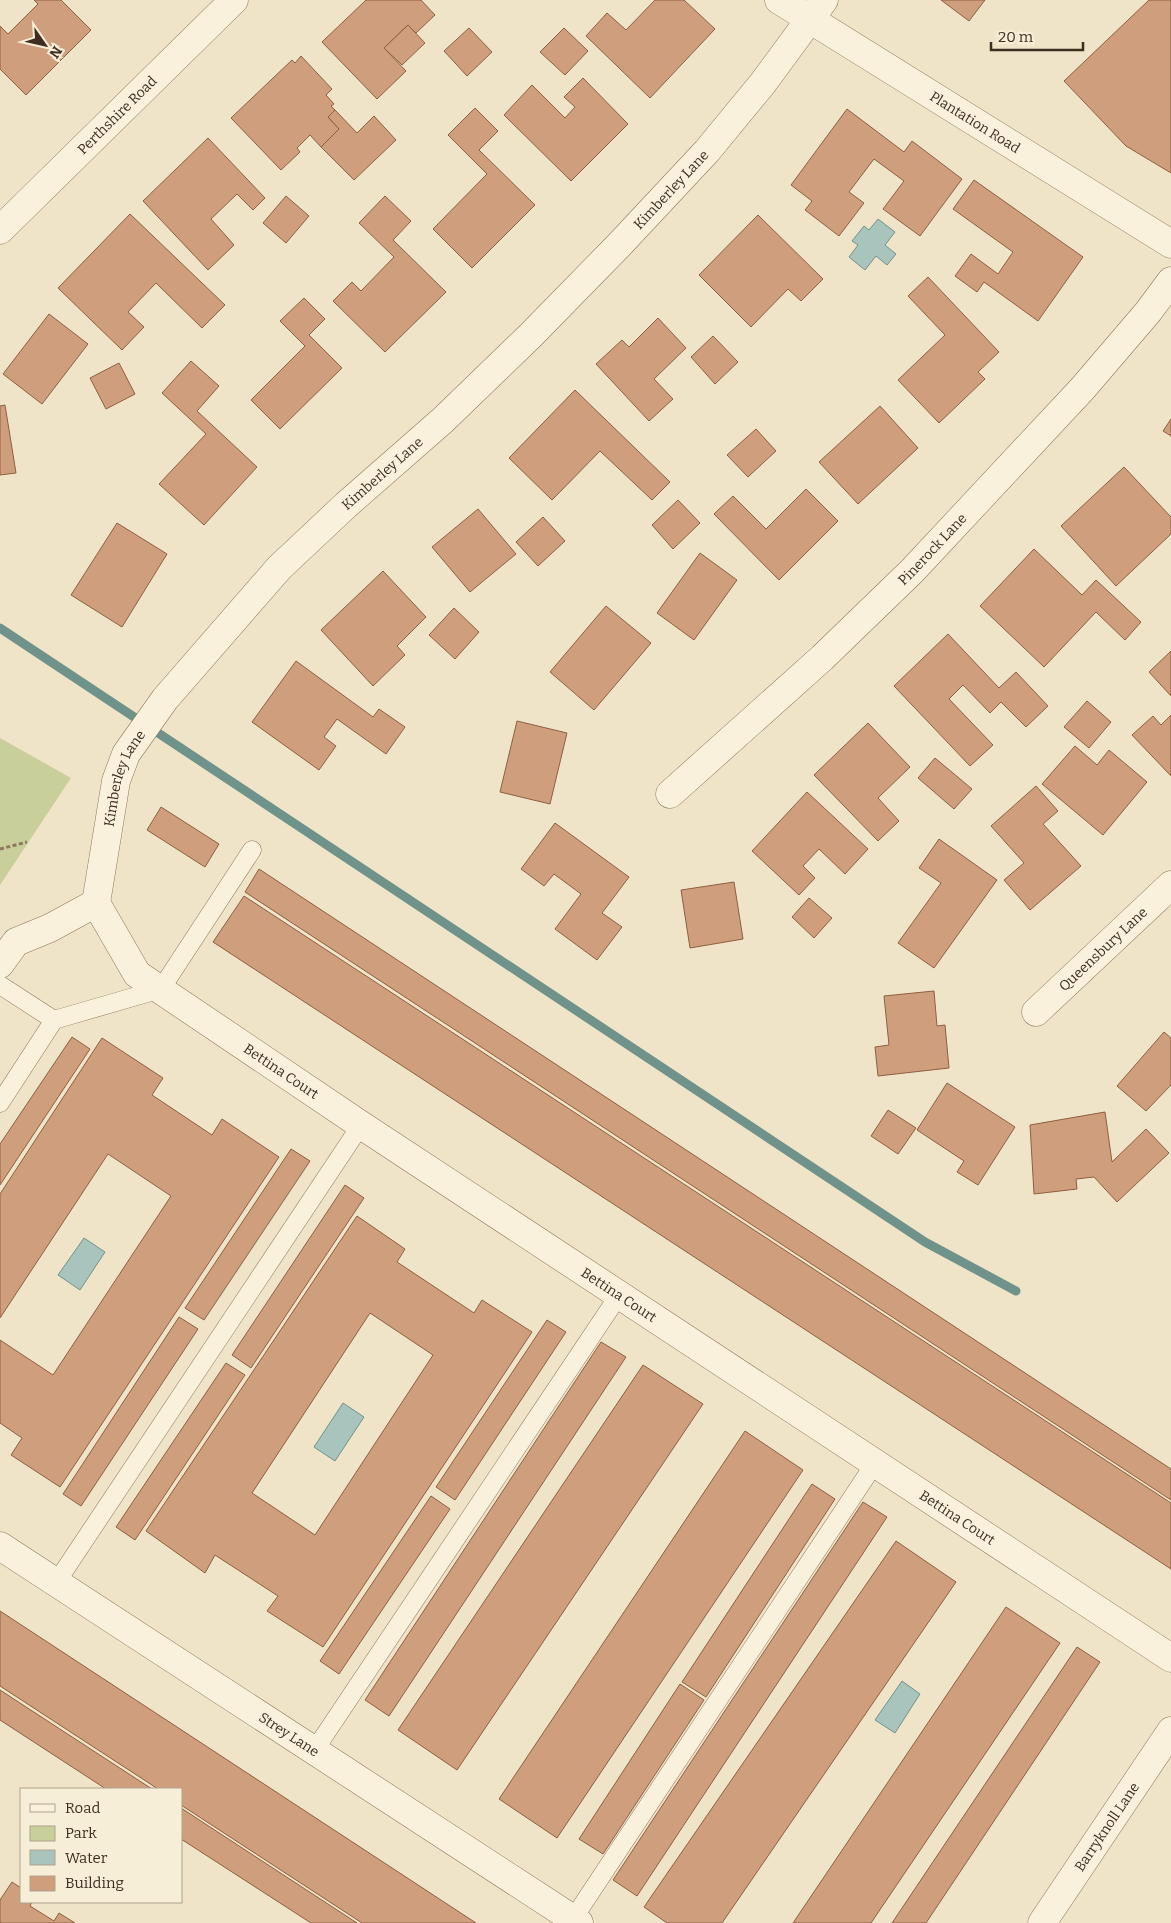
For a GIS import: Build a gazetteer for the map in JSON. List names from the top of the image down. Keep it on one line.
{"streets":{"street":["Perthshire Road","Plantation Road","Kimberley Lane","Pinerock Lane","Queensbury Lane","Bettina Court","Strey Lane","Barryknoll Lane"]},"crossings":[["Plantation Road","Kimberley Lane"],["Kimberley Lane","Bettina Court"]],"legend":["Road","Park","Water","Building"],"scale_bar":"20 m","north":"bottom right"}
